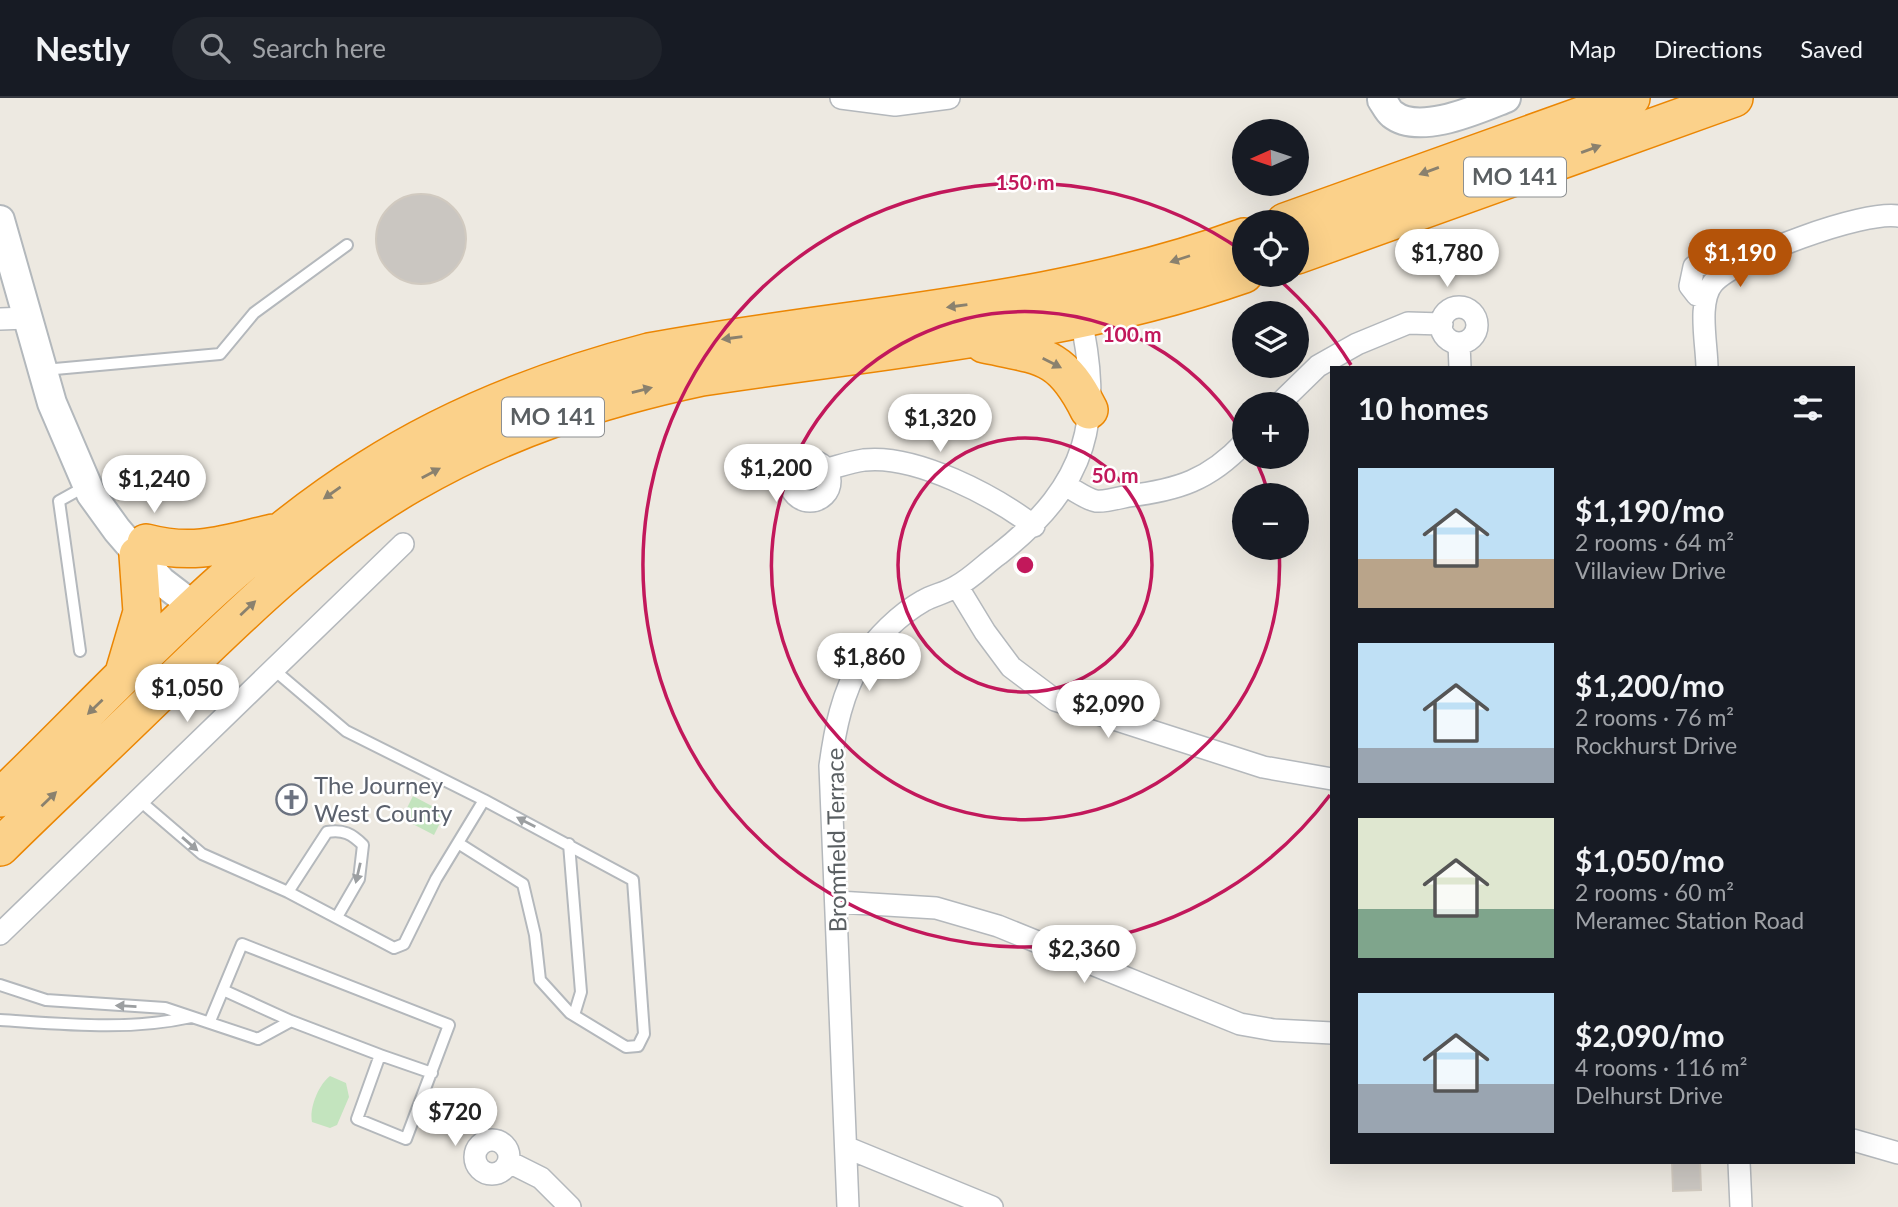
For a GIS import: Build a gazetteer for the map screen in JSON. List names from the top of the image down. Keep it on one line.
{"streets":{"highway":["MO 141"],"street":["Bromfield Terrace"]},"crossings":[["MO 141","Bromfield Terrace"]],"places":{"church":["The Journey West County"]},"north":"left","page":{"header":"Nestly","search":"Search here","nav":["Map","Directions","Saved"],"map_buttons":["+","−"],"price":["$1,780","$1,190","$1,320","$1,200","$1,240","$1,860","$1,050","$2,090","$2,360","$720"],"heading":"10 homes","list":[{"name":"$1,190/mo","note":"2 rooms · 64 m² · Villaview Drive"},{"name":"$1,200/mo","note":"2 rooms · 76 m² · Rockhurst Drive"},{"name":"$1,050/mo","note":"2 rooms · 60 m² · Meramec Station Road"},{"name":"$2,090/mo","note":"4 rooms · 116 m² · Delhurst Drive"}]},"rings":["150 m","100 m","50 m"]}
